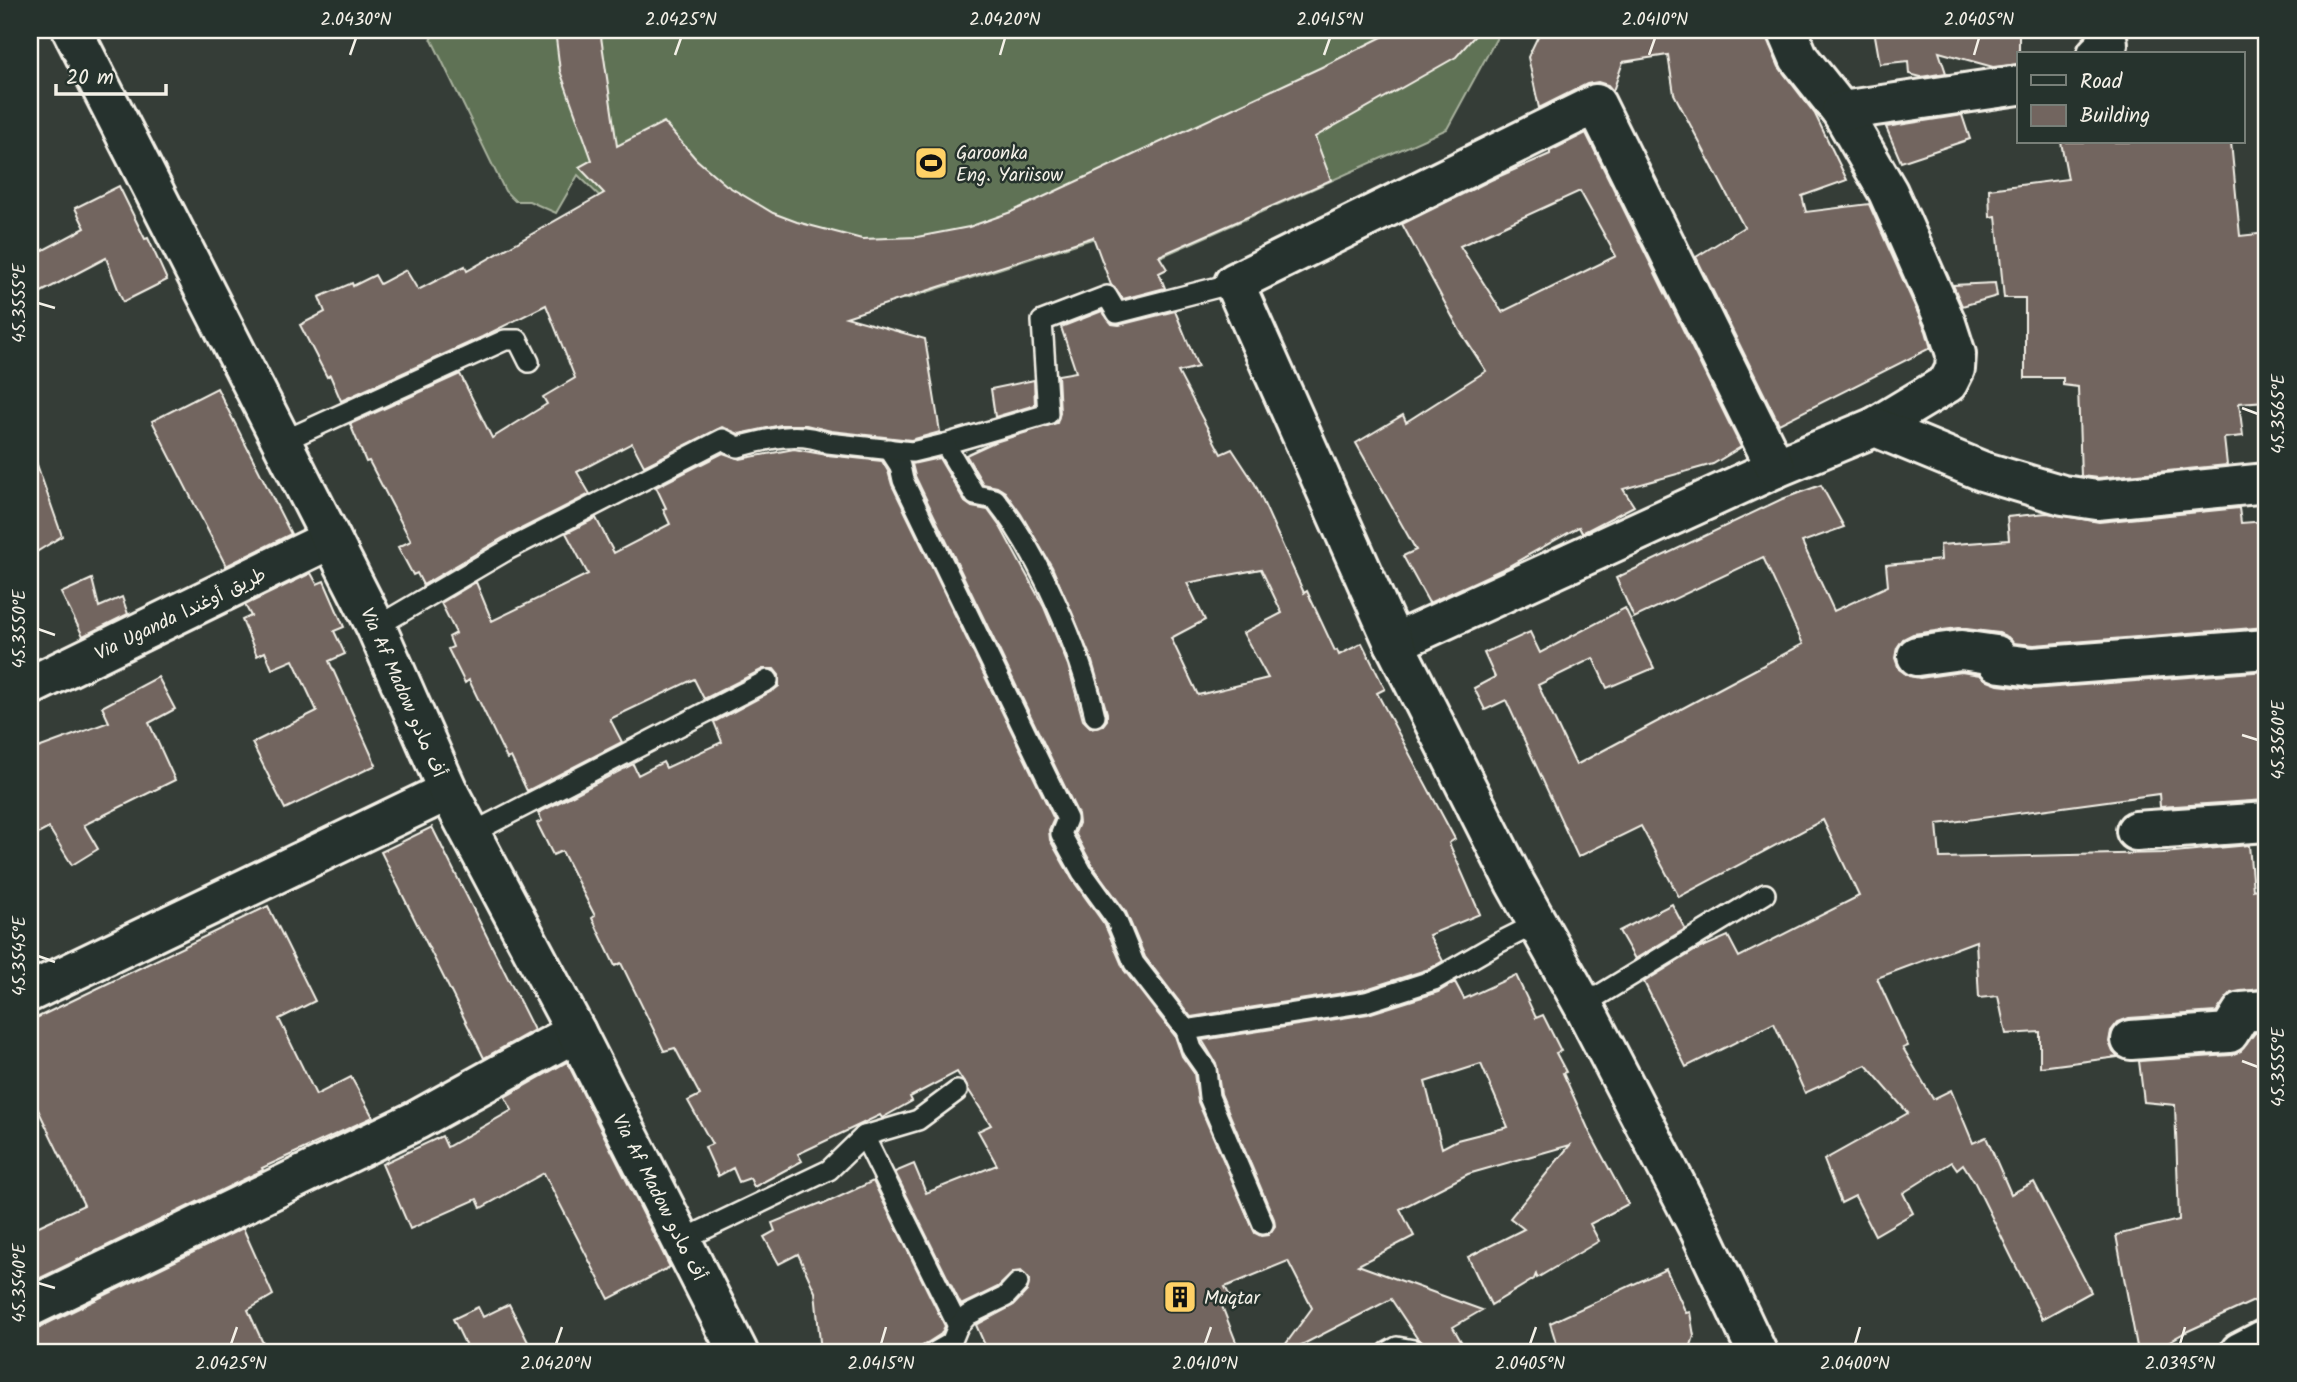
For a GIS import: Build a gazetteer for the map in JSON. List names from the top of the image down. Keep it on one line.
{"streets":{"street":["Via Uganda طريق أوغندا","Via Af Madow أف مادو"]},"crossings":[["Via Uganda طريق أوغندا","Via Af Madow أف مادو"]],"places":{"sports":["Garoonka Eng. Yariisow"],"building":["Muqtar"]},"legend":["Road","Building"],"scale_bar":"20 m","coordinates":["2.0430°N","2.0425°N","2.0420°N","2.0415°N","2.0410°N","2.0405°N","45.3555°E","45.3565°E","45.3550°E","45.3560°E","45.3545°E","45.3540°E","2.0400°N","2.0395°N"]}
